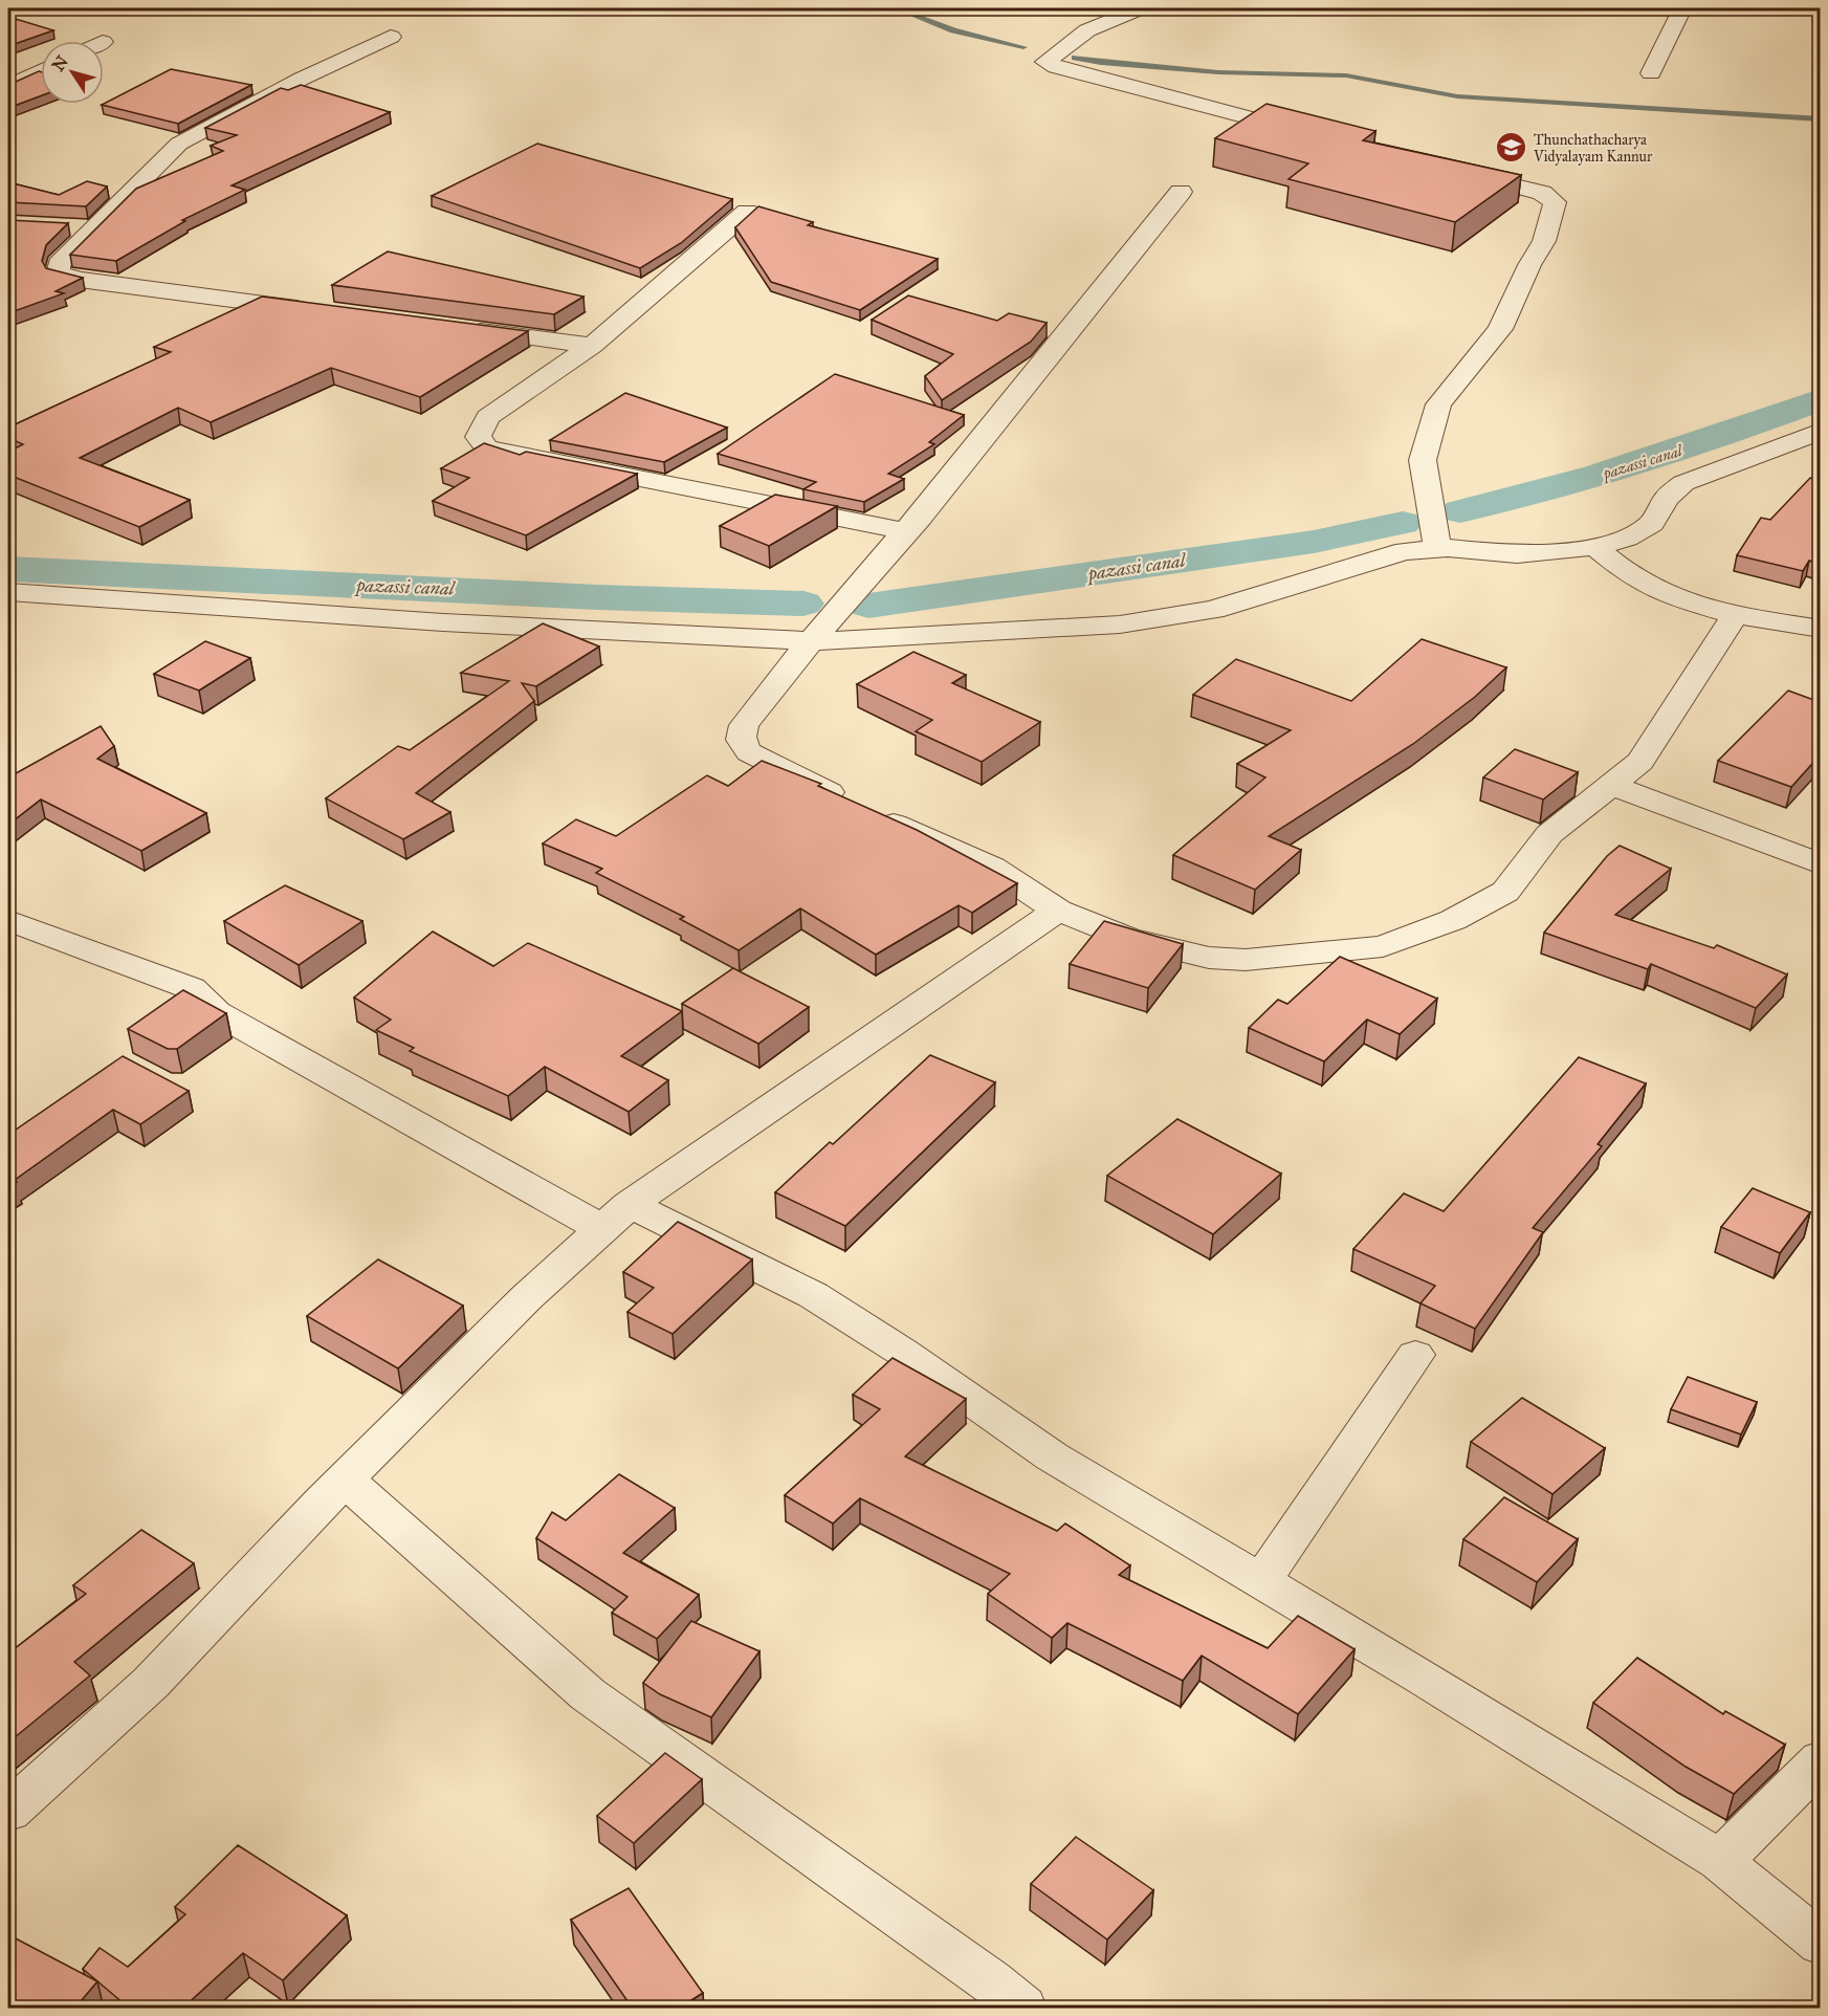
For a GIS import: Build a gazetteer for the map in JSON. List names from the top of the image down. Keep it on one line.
{"water":["pazassi canal"],"places":{"school or university":["Thunchathacharya Vidyalayam Kannur"]},"north":"top left"}
